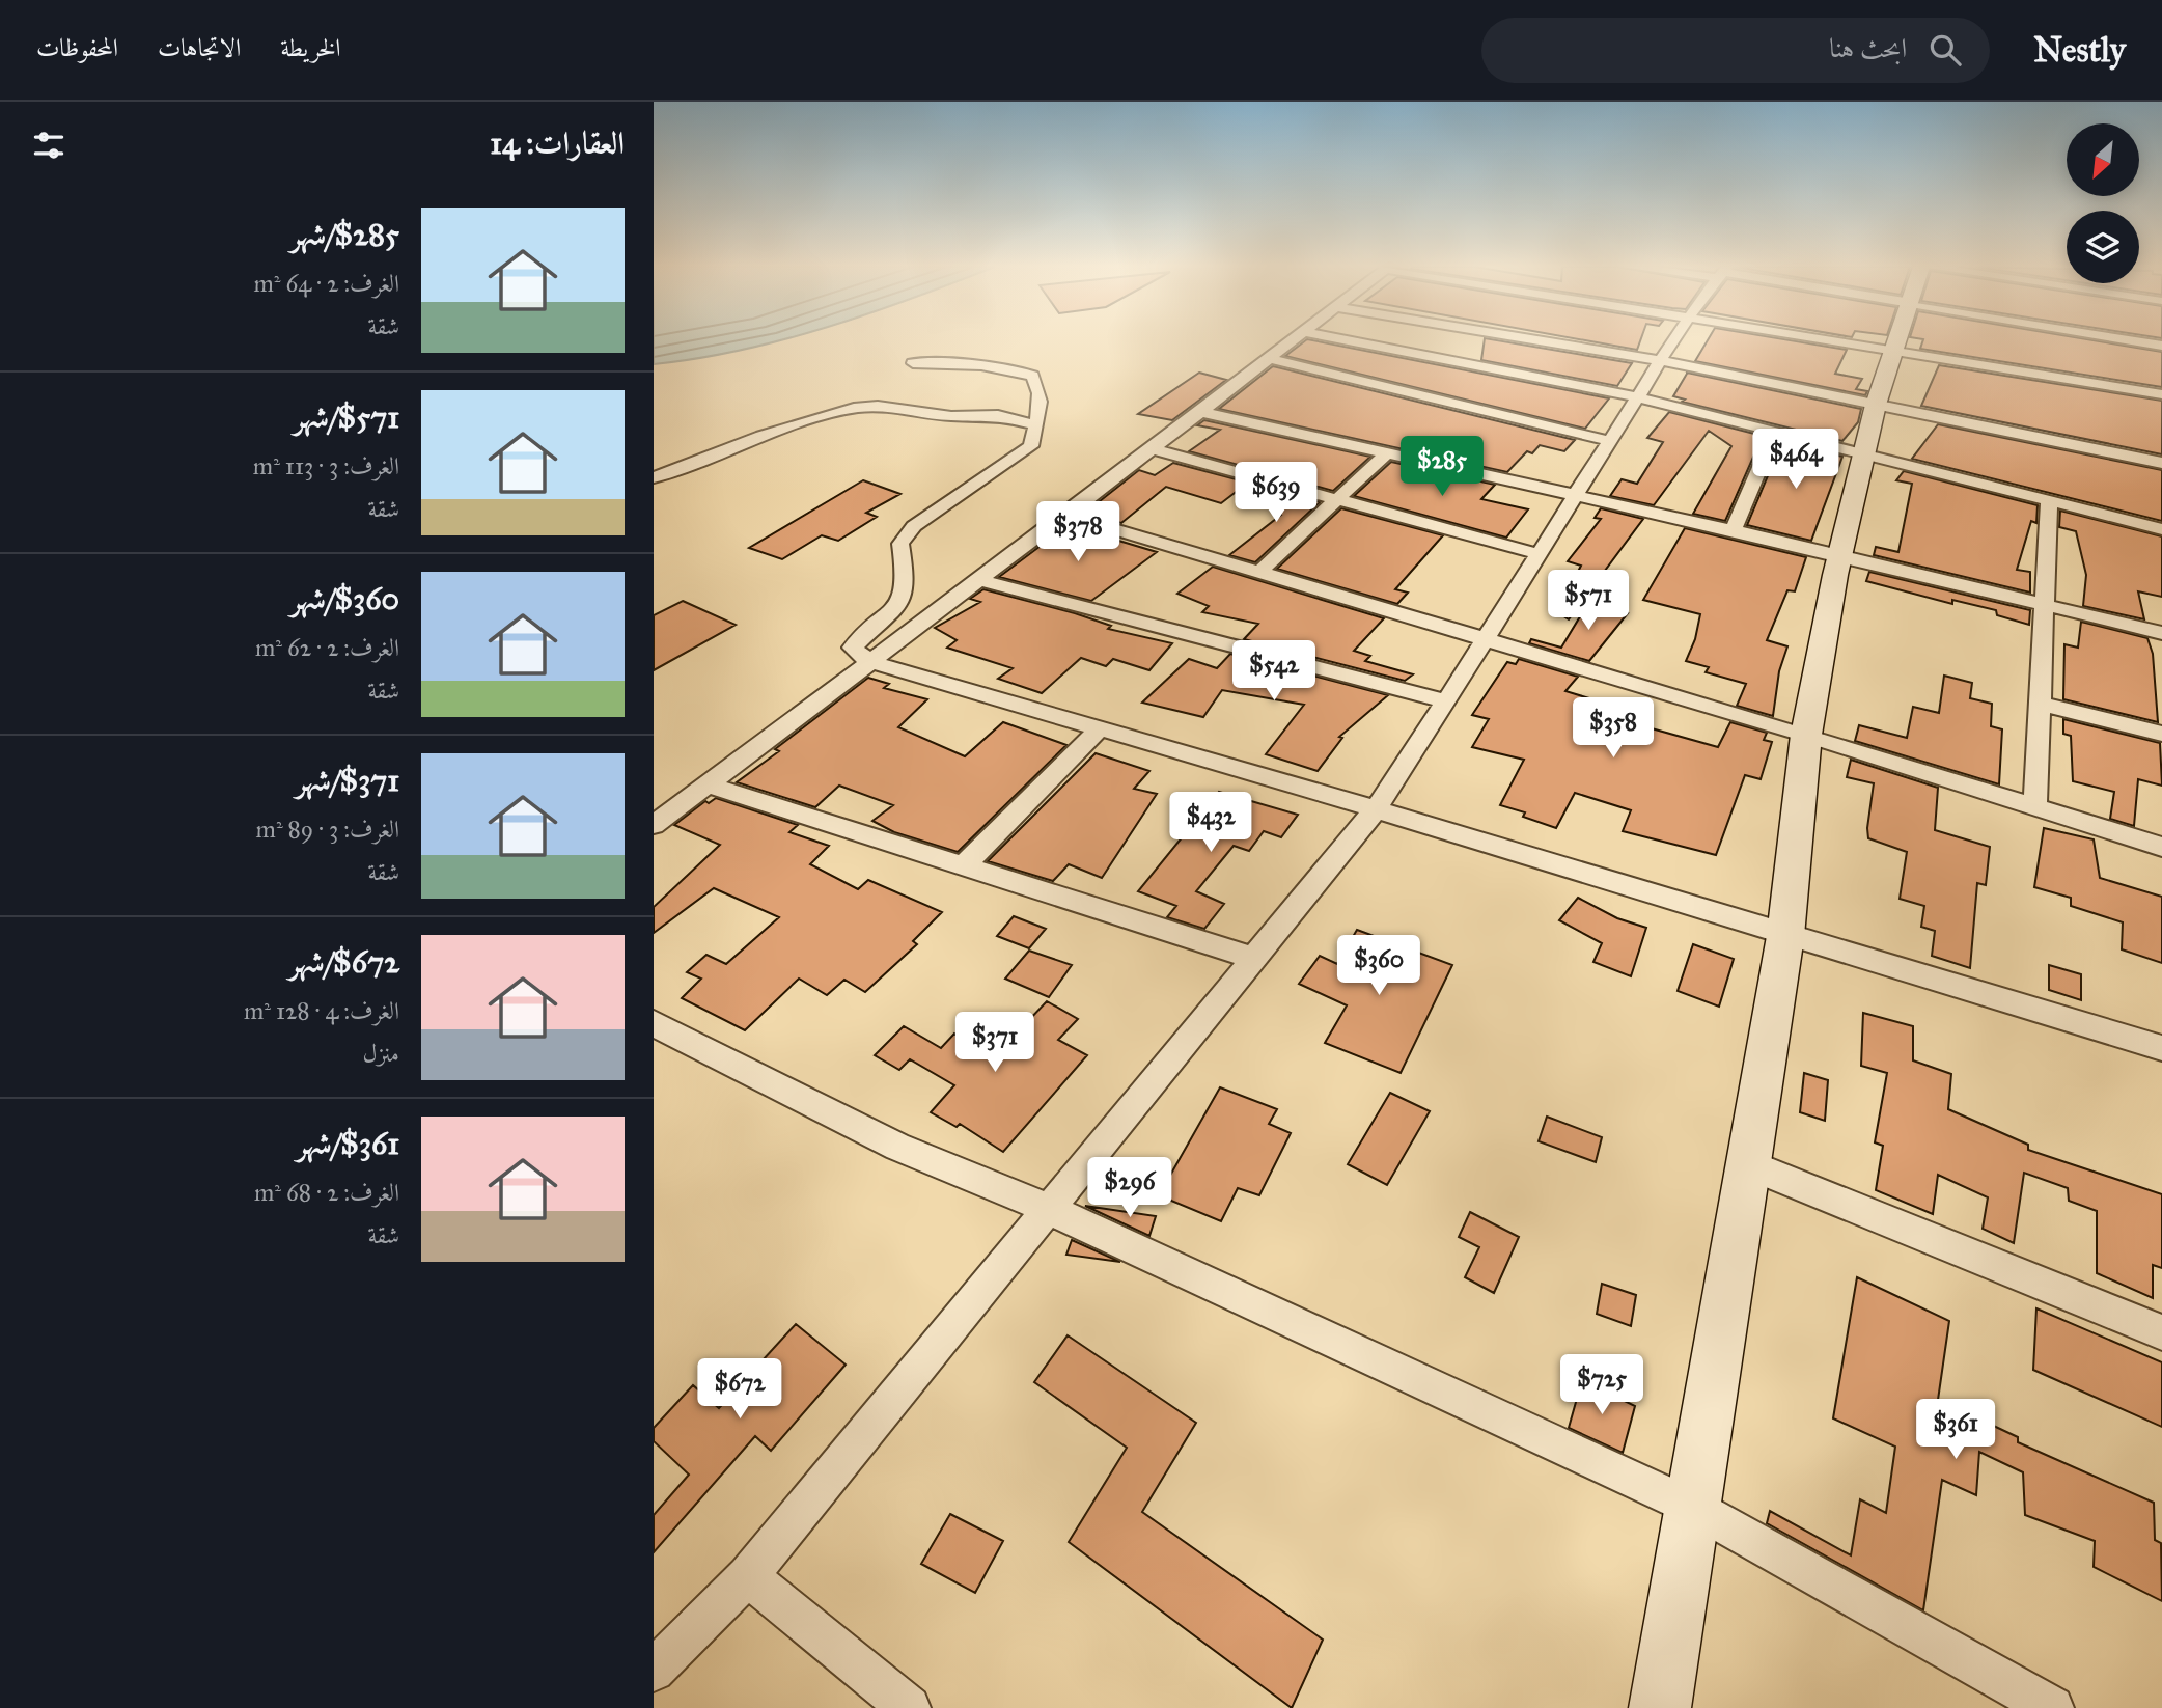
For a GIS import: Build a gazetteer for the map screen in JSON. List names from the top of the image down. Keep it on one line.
{"north":"bottom left","page":{"header":"Nestly","search":"ابحث هنا","nav":["الخريطة","الاتجاهات","المحفوظات"],"heading":"العقارات: 14","list":[{"name":"$285/شهر","note":"الغرف: 2 · 64 m² · شقة"},{"name":"$571/شهر","note":"الغرف: 3 · 113 m² · شقة"},{"name":"$360/شهر","note":"الغرف: 2 · 62 m² · شقة"},{"name":"$371/شهر","note":"الغرف: 3 · 89 m² · شقة"},{"name":"$672/شهر","note":"الغرف: 4 · 128 m² · منزل"},{"name":"$361/شهر","note":"الغرف: 2 · 68 m² · شقة"}],"price":["$464","$285","$639","$378","$571","$542","$358","$432","$360","$371","$296","$725","$672","$361"]}}
